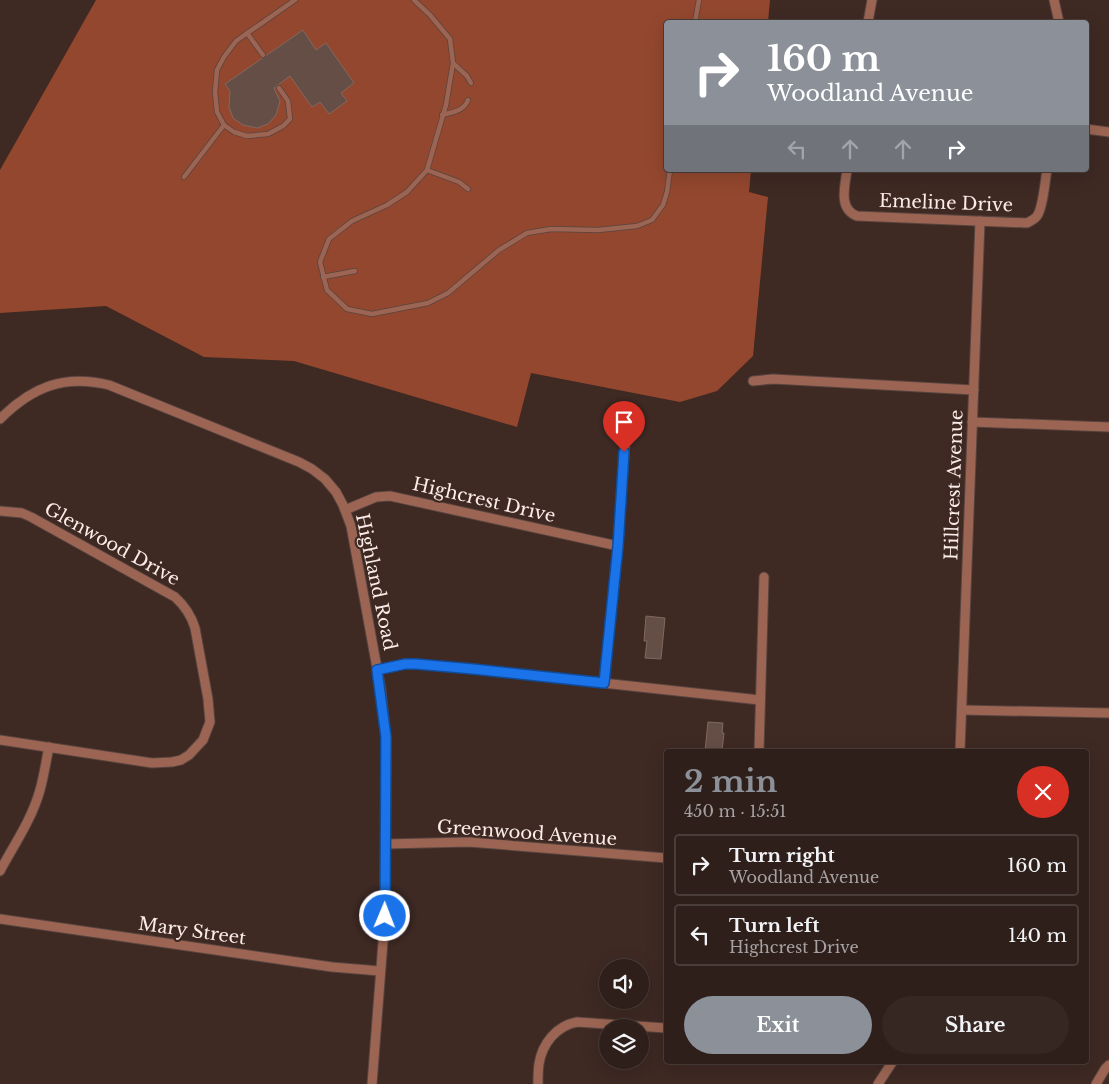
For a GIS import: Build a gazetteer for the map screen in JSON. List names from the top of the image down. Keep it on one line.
{"streets":{"street":["Emeline Drive","Hillcrest Avenue","Highcrest Drive","Glenwood Drive","Highland Road","Greenwood Avenue","Mary Street"]},"crossings":[["Emeline Drive","Hillcrest Avenue"],["Highcrest Drive","Highland Road"],["Highland Road","Greenwood Avenue"],["Highland Road","Mary Street"]],"page":{"turn":["160 m","Woodland Avenue"],"heading":["2 min","450 m · 15:51"],"list":[{"name":"Turn right","note":"Woodland Avenue","value":"160 m"},{"name":"Turn left","note":"Highcrest Drive","value":"140 m"}],"buttons":["Exit","Share"]}}
